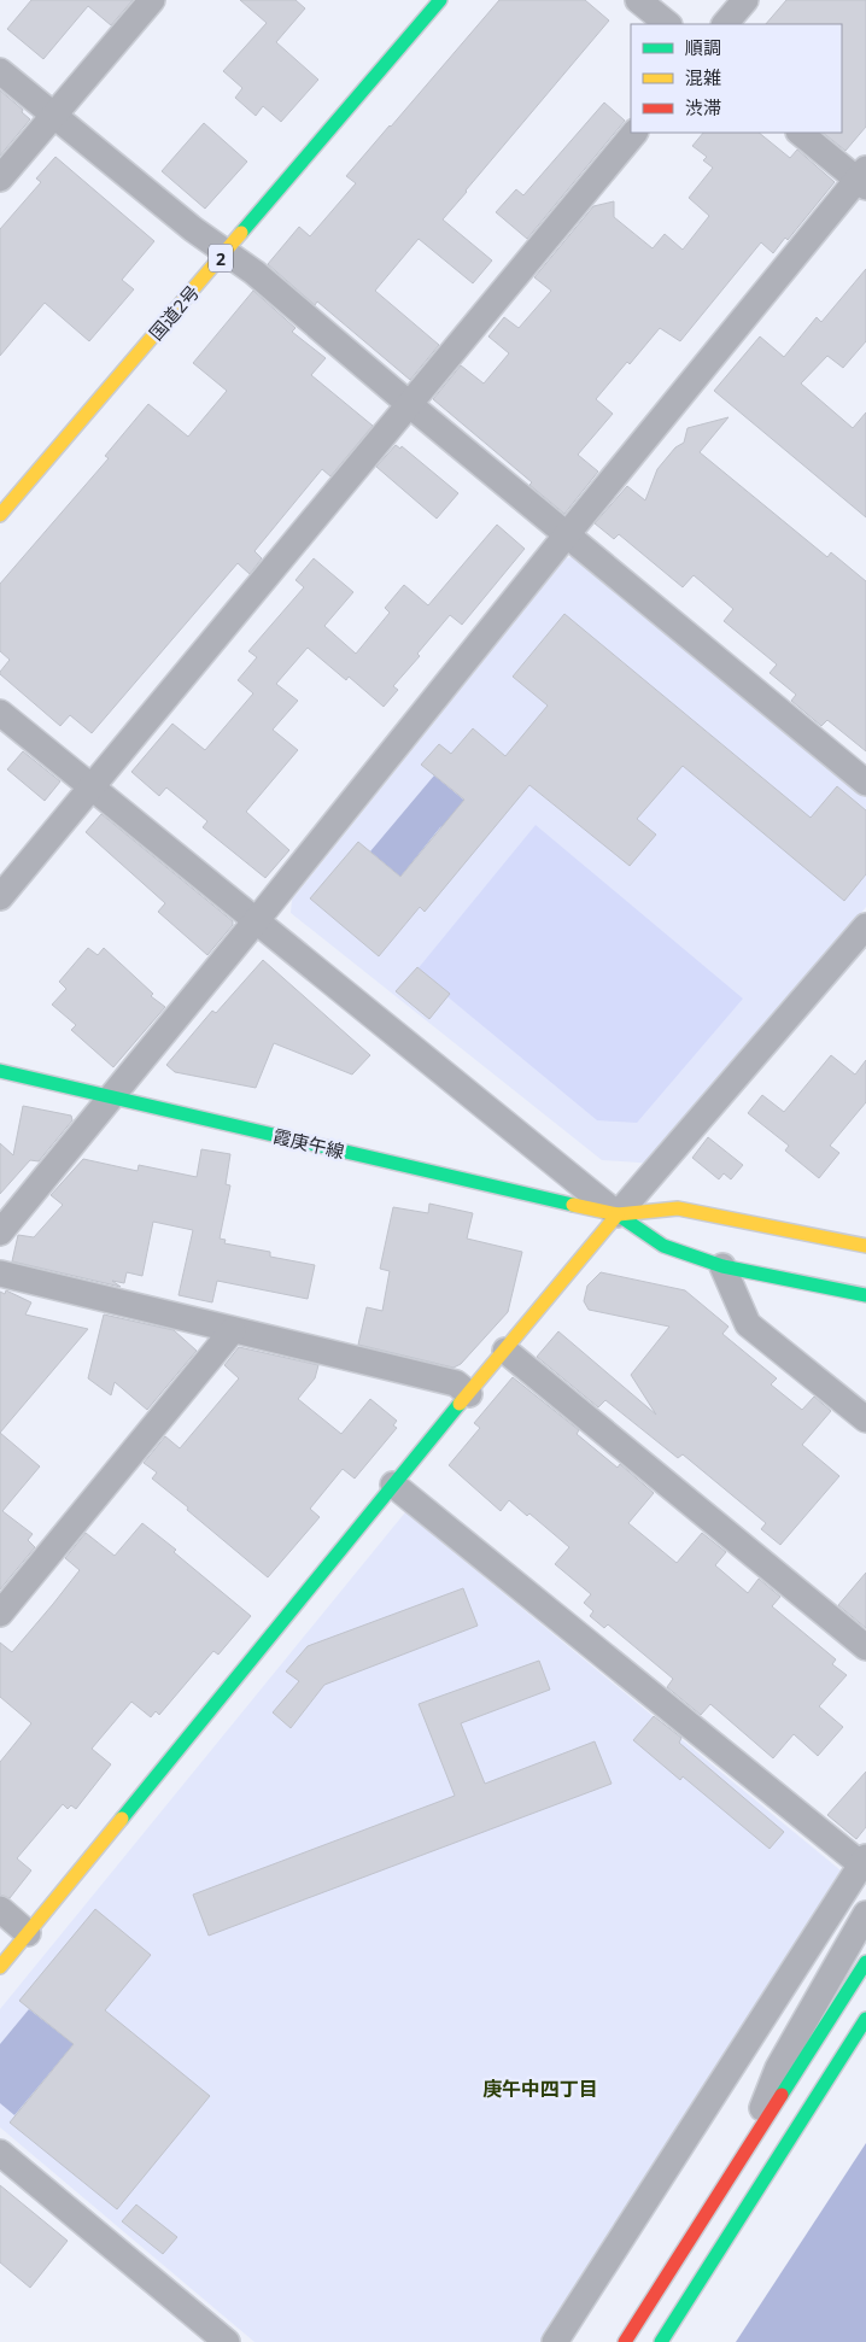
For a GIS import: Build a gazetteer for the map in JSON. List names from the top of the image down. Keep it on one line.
{"streets":{"main road":["2","国道2号","霞庚午線"]},"districts":["庚午中四丁目"],"legend":["順調","混雑","渋滞"]}
